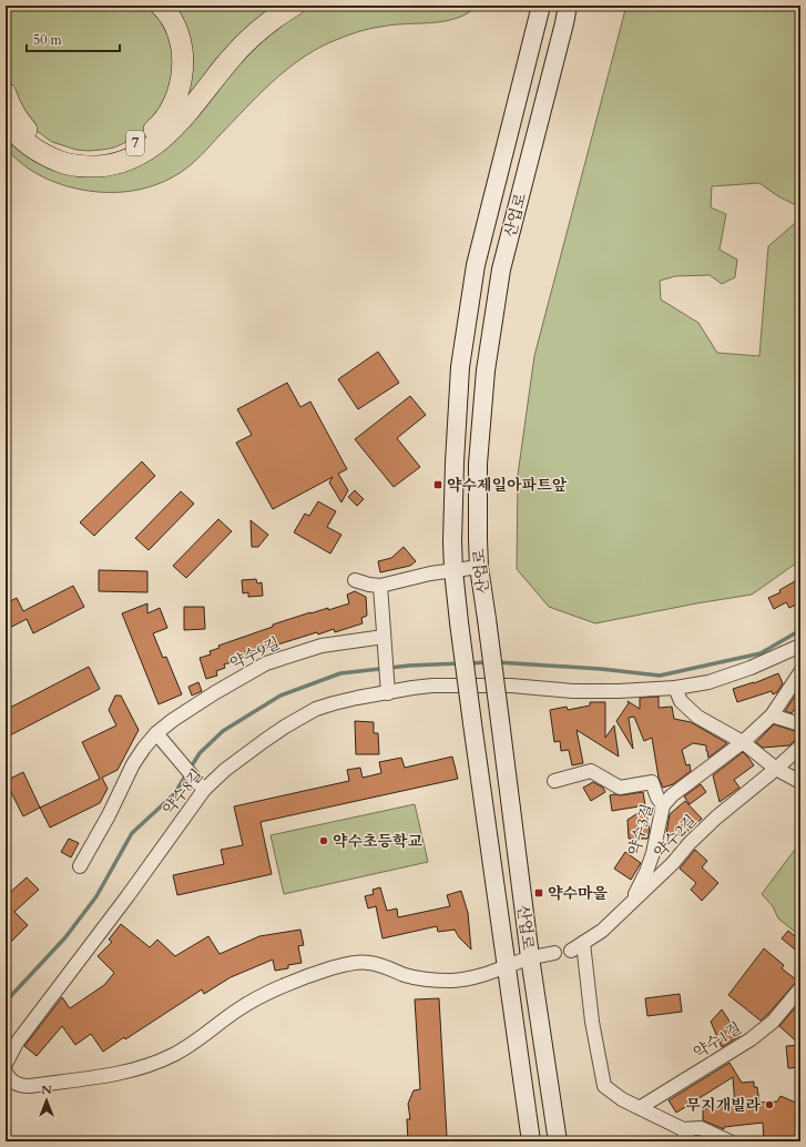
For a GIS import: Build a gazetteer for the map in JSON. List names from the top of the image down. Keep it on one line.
{"streets":{"highway":["7"],"main road":["산업로"],"street":["약수9길","약수8길","약수3길","약수2길","약수1길"]},"crossings":[["약수3길","약수2길"]],"places":{"transit":["약수제일아파트앞","약수마을"],"other":["약수초등학교","무지개빌라"]},"scale_bar":"50 m","north":"top"}
